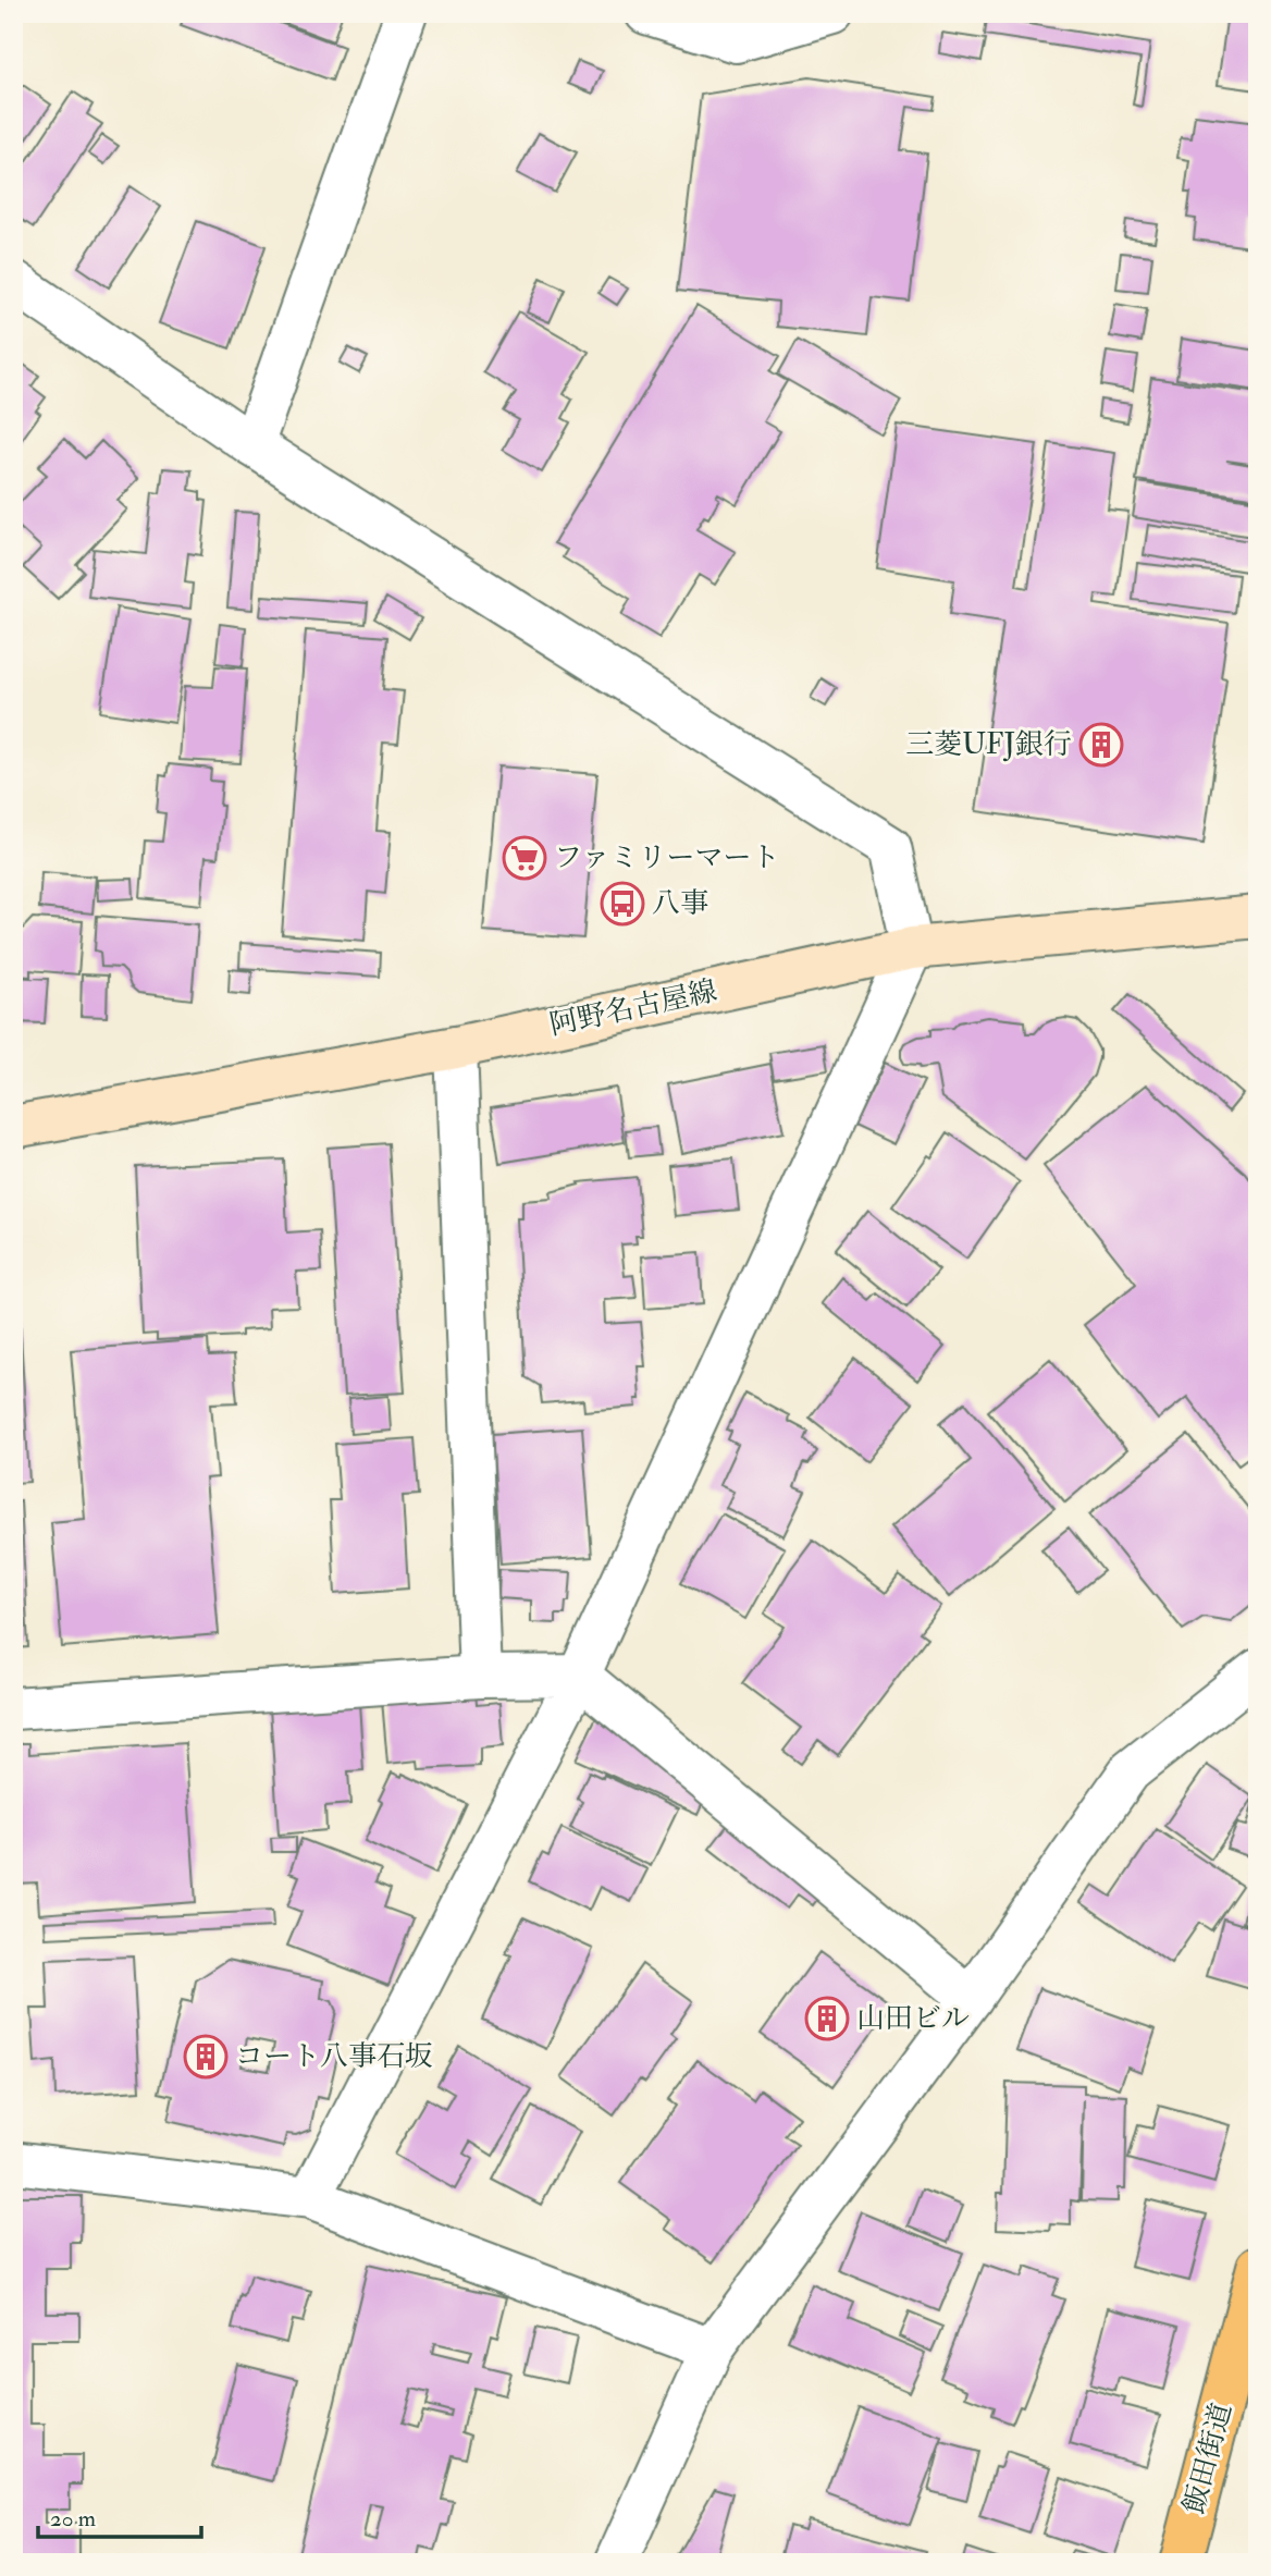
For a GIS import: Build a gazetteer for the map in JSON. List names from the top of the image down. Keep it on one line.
{"streets":{"highway":["飯田街道"],"main road":["阿野名古屋線"]},"places":{"building":["三菱UFJ銀行","山田ビル","コート八事石坂"],"supermarket":["ファミリーマート"],"bus stop":["八事"]},"scale_bar":"20 m"}
